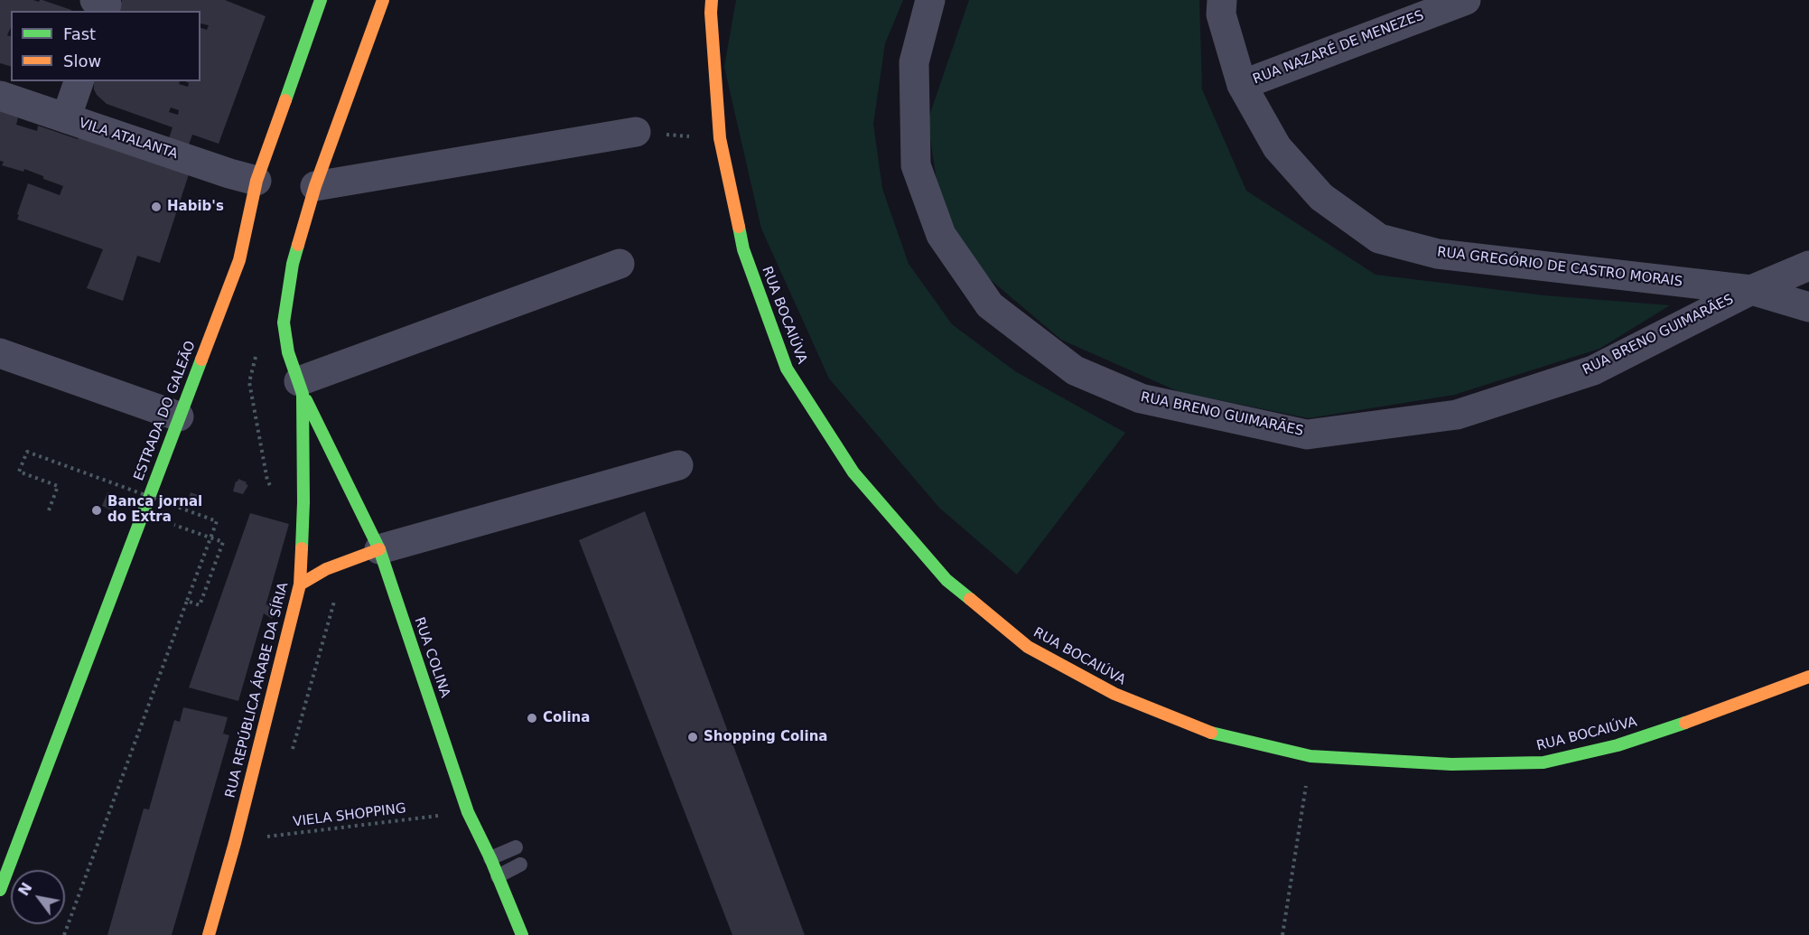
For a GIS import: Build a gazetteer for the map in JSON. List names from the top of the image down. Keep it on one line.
{"streets":{"street":["RUA NAZARÉ DE MENEZES","VILA ATALANTA","RUA GREGÓRIO DE CASTRO MORAIS","RUA BOCAIÚVA","RUA BRENO GUIMARÃES","ESTRADA DO GALEÃO","RUA COLINA","RUA REPÚBLICA ÁRABE DA SÍRIA"],"path":["VIELA SHOPPING"]},"crossings":[["RUA NAZARÉ DE MENEZES","RUA GREGÓRIO DE CASTRO MORAIS"],["VILA ATALANTA","ESTRADA DO GALEÃO"],["RUA GREGÓRIO DE CASTRO MORAIS","RUA BRENO GUIMARÃES"],["RUA COLINA","RUA REPÚBLICA ÁRABE DA SÍRIA"],["RUA COLINA","VIELA SHOPPING"],["RUA REPÚBLICA ÁRABE DA SÍRIA","VIELA SHOPPING"]],"places":["Habib's","Banca jornal do Extra","Colina","Shopping Colina"],"legend":["Fast","Slow"],"north":"top left"}
